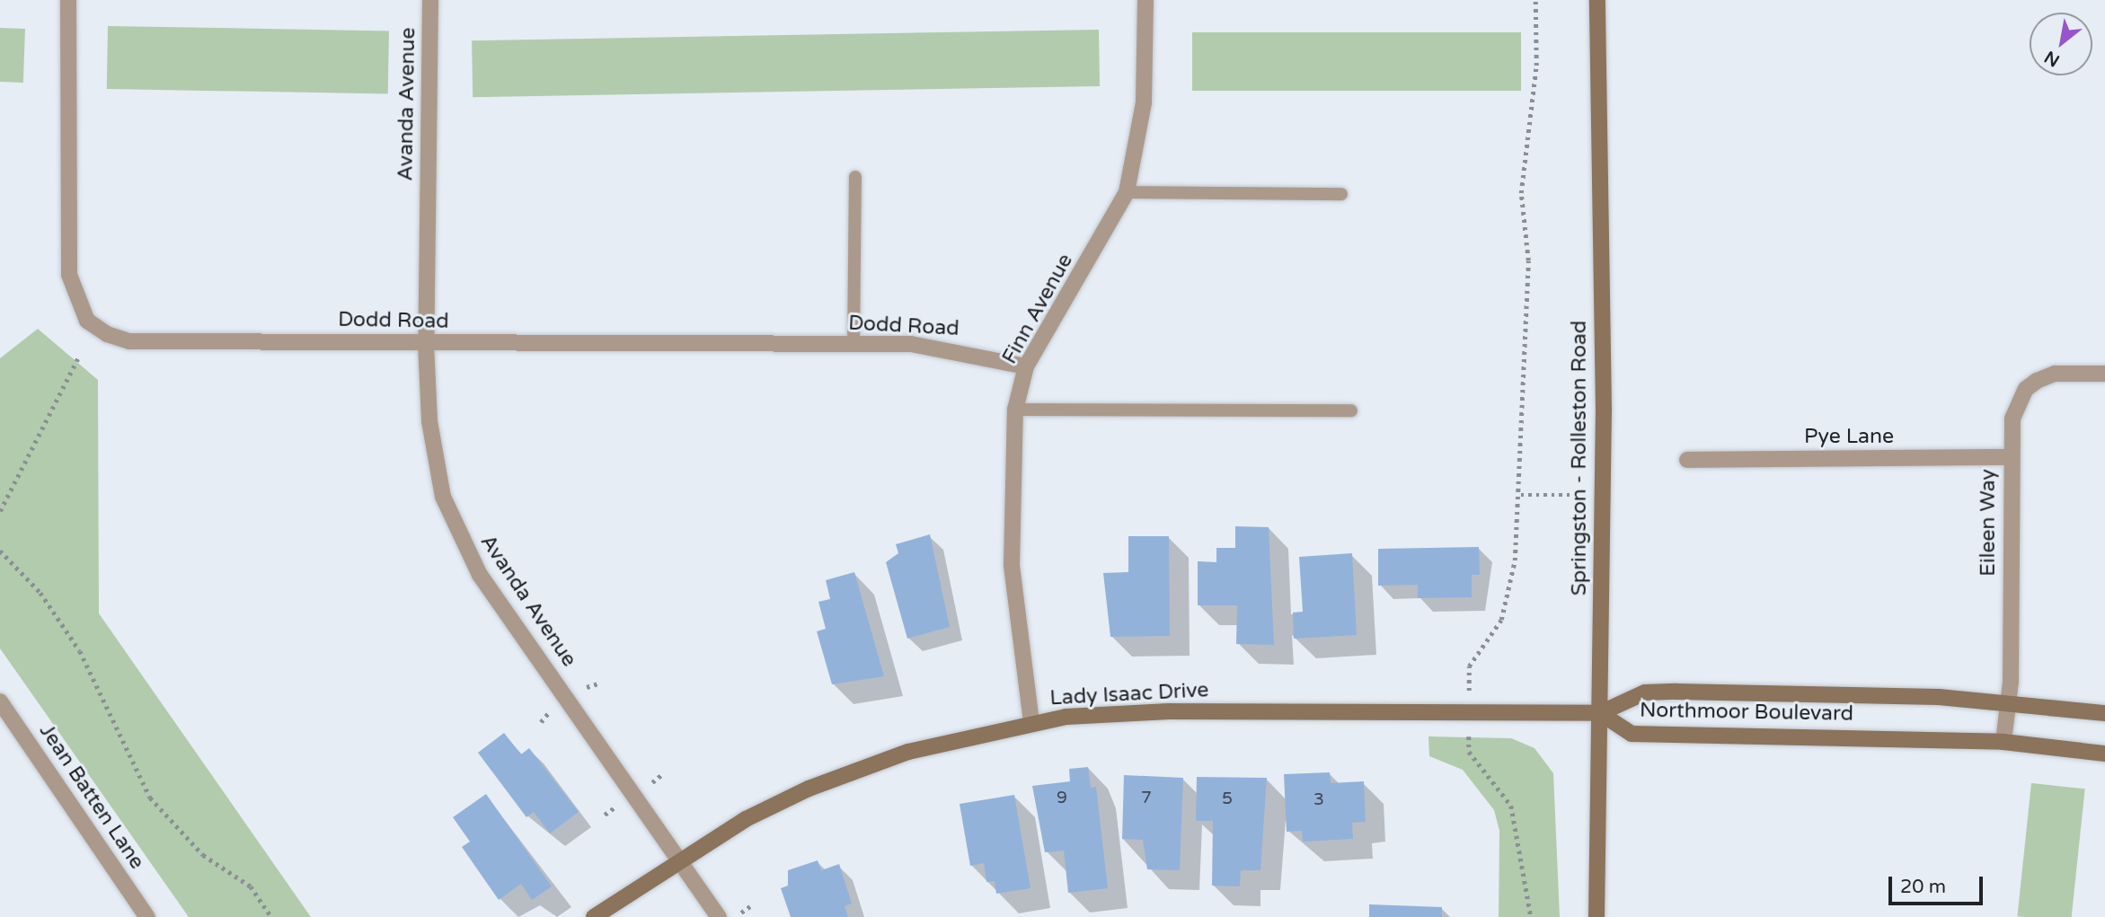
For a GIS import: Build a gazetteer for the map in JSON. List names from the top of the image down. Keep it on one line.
{"streets":{"street":["Avanda Avenue","Finn Avenue","Dodd Road","Pye Lane","Springston - Rolleston Road","Eileen Way","Lady Isaac Drive","Northmoor Boulevard","Jean Batten Lane"]},"crossings":[["Avanda Avenue","Dodd Road"],["Avanda Avenue","Lady Isaac Drive"],["Finn Avenue","Dodd Road"],["Finn Avenue","Lady Isaac Drive"],["Pye Lane","Eileen Way"],["Springston - Rolleston Road","Lady Isaac Drive"],["Springston - Rolleston Road","Northmoor Boulevard"],["Eileen Way","Northmoor Boulevard"],["Lady Isaac Drive","Northmoor Boulevard"]],"house_numbers":["9","7","5","3"],"scale_bar":"20 m","north":"bottom left"}
